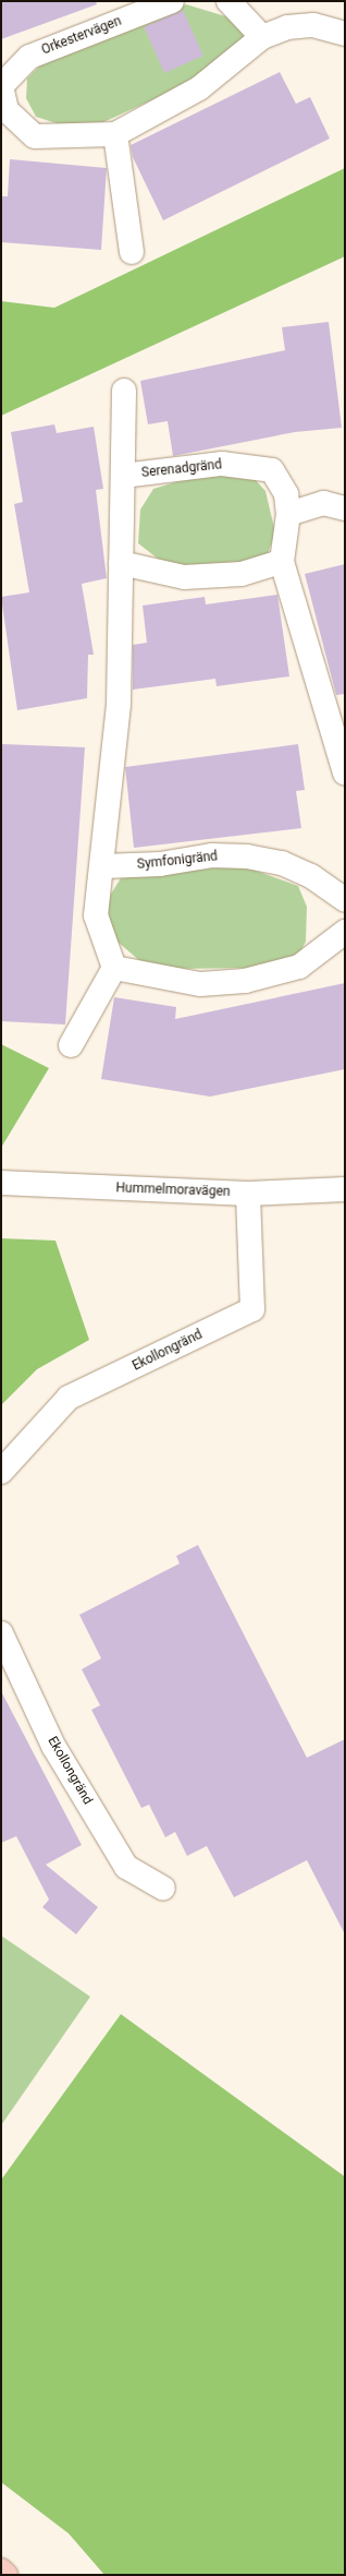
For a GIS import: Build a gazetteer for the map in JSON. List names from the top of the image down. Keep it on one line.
{"streets":{"street":["Orkestervägen","Serenadgränd","Symfonigränd","Hummelmoravägen","Ekollongränd"]},"crossings":[["Serenadgränd","Symfonigränd"],["Hummelmoravägen","Ekollongränd"]]}
